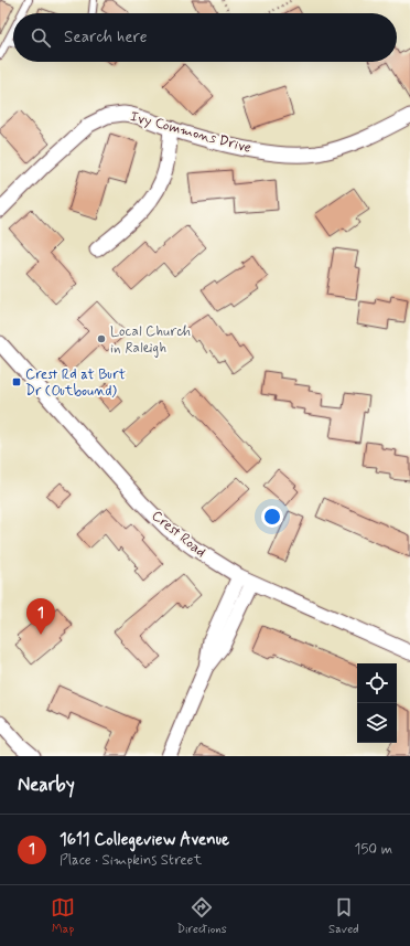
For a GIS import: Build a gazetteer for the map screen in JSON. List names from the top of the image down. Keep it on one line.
{"streets":{"street":["Ivy Commons Drive","Crest Road"]},"places":{"other":["Local Church in Raleigh"],"transit":["Crest Rd at Burt Dr (Outbound)"]},"page":{"search":"Search here","pins":"1","heading":"Nearby","list":[{"mark":"1","name":"1611 Collegeview Avenue","note":"Place · Simpkins Street","value":"150 m"}],"nav":["Map","Directions","Saved"]}}
